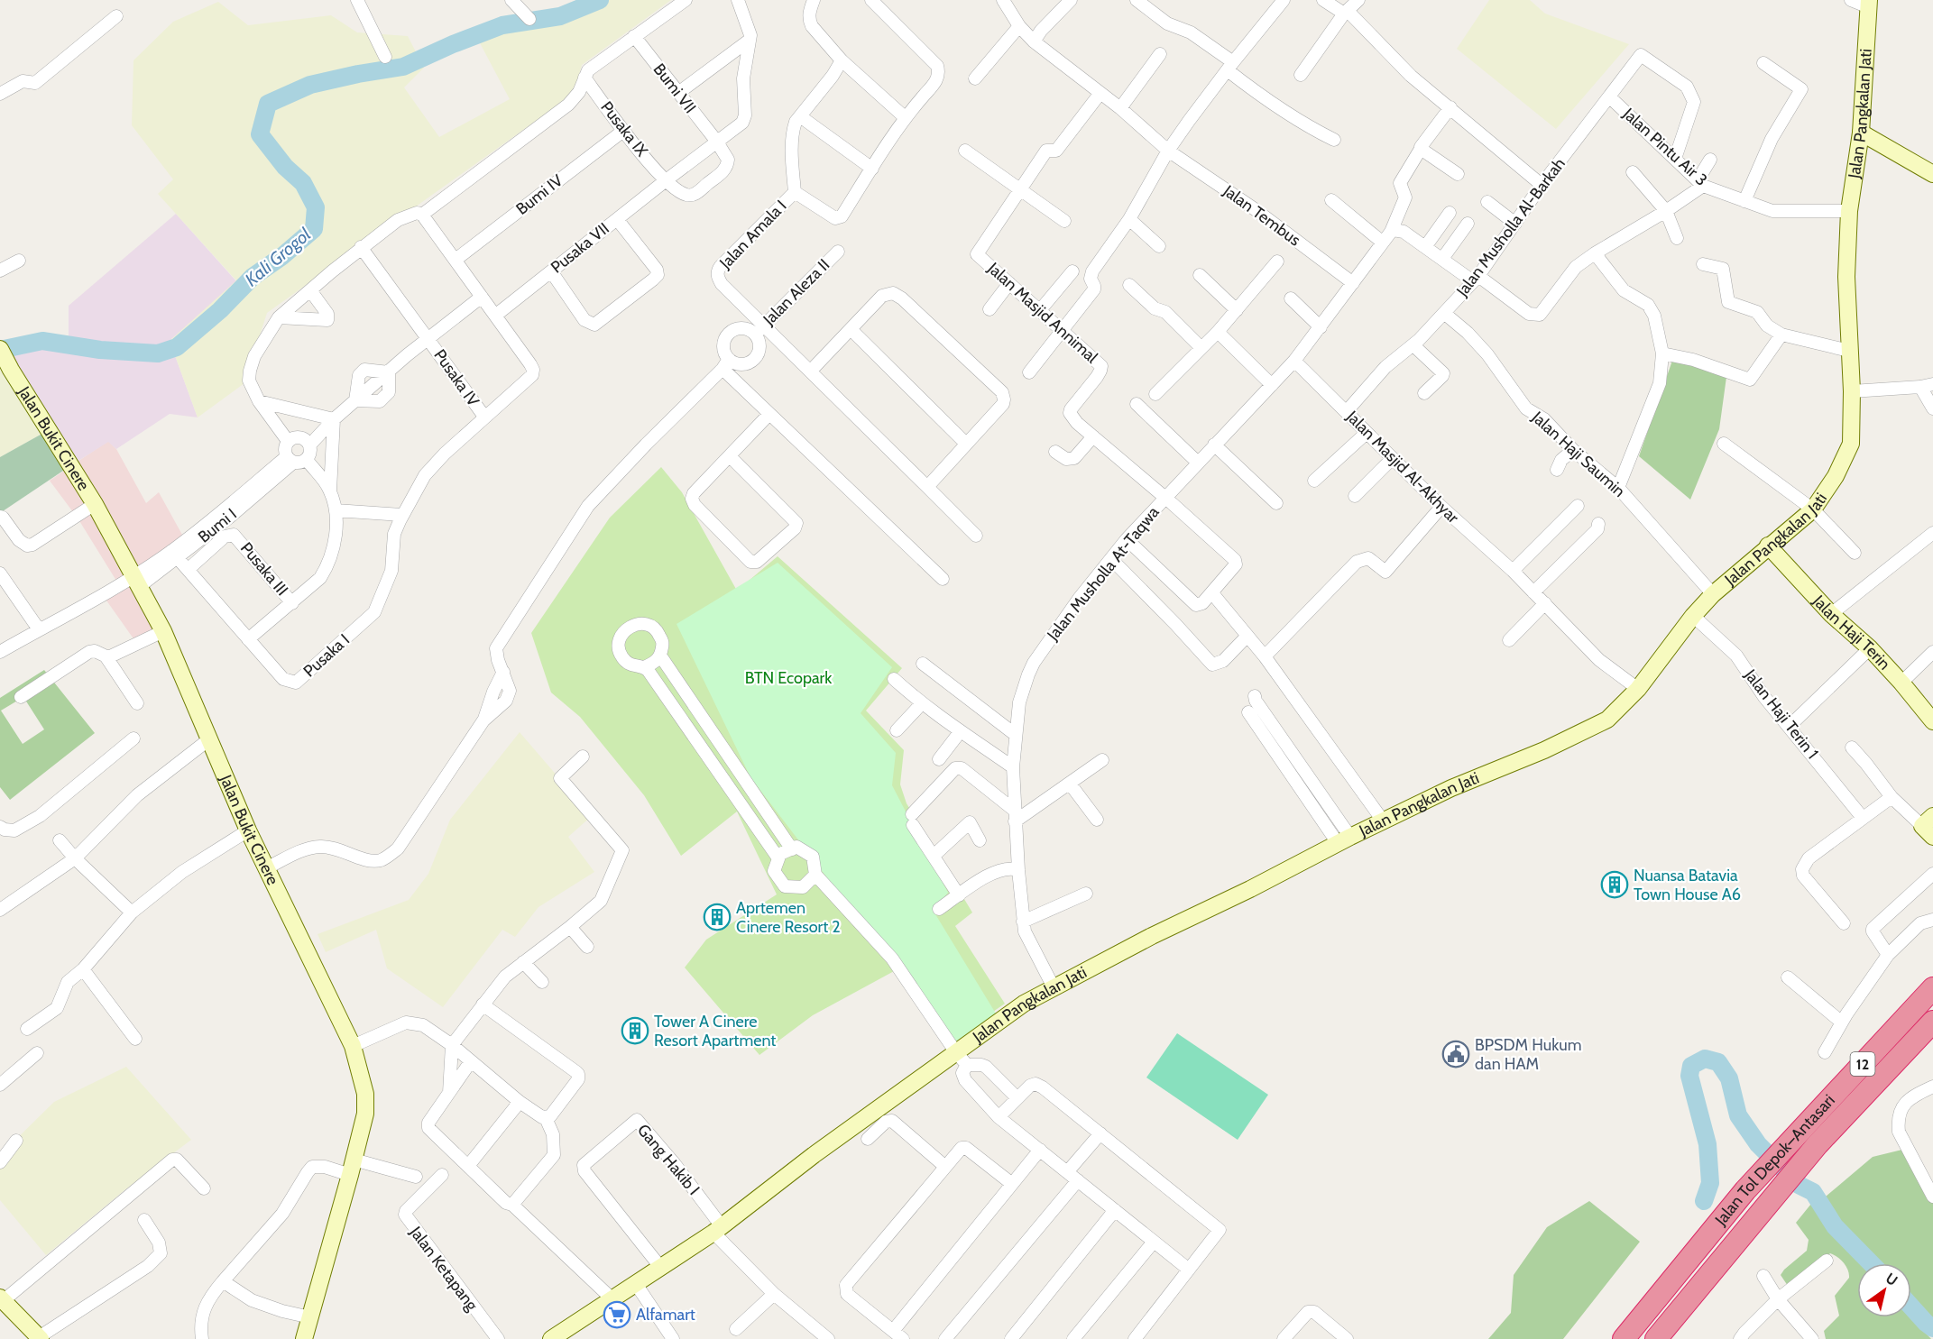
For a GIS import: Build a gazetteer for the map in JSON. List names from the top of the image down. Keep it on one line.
{"streets":{"highway":["12","Jalan Tol Depok–Antasari"],"main road":["Jalan Pangkalan Jati","Jalan Bukit Cinere","Jalan Haji Terin"],"street":["Bumi VII","Pusaka IX","Jalan Pintu Air 3","Bumi IV","Jalan Tembus","Jalan Musholla Al-Barkah","Jalan Amala I","Pusaka VII","Jalan Aleza II","Jalan Masjid Annimal","Pusaka IV","Jalan Haji Saumin","Jalan Masjid Al-Akhyar","Bumi I","Pusaka III","Jalan Musholla At-Taqwa","Pusaka I","Jalan Haji Terin 1","Gang Hakib I","Jalan Ketapang"]},"crossings":[["Bumi VII","Pusaka IX"],["Bumi VII","Pusaka VII"],["Jalan Pangkalan Jati","Jalan Pintu Air 3"],["Jalan Pangkalan Jati","Jalan Haji Saumin"],["Jalan Pangkalan Jati","Jalan Masjid Al-Akhyar"],["Jalan Pangkalan Jati","Jalan Musholla At-Taqwa"],["Jalan Pangkalan Jati","Jalan Haji Terin"],["Jalan Pangkalan Jati","Jalan Haji Terin 1"],["Jalan Pangkalan Jati","Gang Hakib I"],["Pusaka IX","Bumi IV"],["Pusaka IX","Pusaka VII"],["Jalan Pintu Air 3","Jalan Musholla Al-Barkah"],["Jalan Tembus","Jalan Musholla At-Taqwa"],["Jalan Musholla Al-Barkah","Jalan Haji Saumin"],["Jalan Musholla Al-Barkah","Jalan Masjid Al-Akhyar"],["Jalan Amala I","Jalan Aleza II"],["Jalan Masjid Annimal","Jalan Musholla At-Taqwa"],["Jalan Bukit Cinere","Bumi I"],["Jalan Masjid Al-Akhyar","Jalan Musholla At-Taqwa"],["Bumi I","Pusaka I"],["Pusaka III","Pusaka I"]],"water":["Kali Grogol"],"parks":["BTN Ecopark"],"places":{"building":["Nuansa Batavia Town House A6","Aprtemen Cinere Resort 2","Tower A Cinere Resort Apartment"],"public building":["BPSDM Hukum dan HAM"],"supermarket":["Alfamart"]},"north":"top right"}
